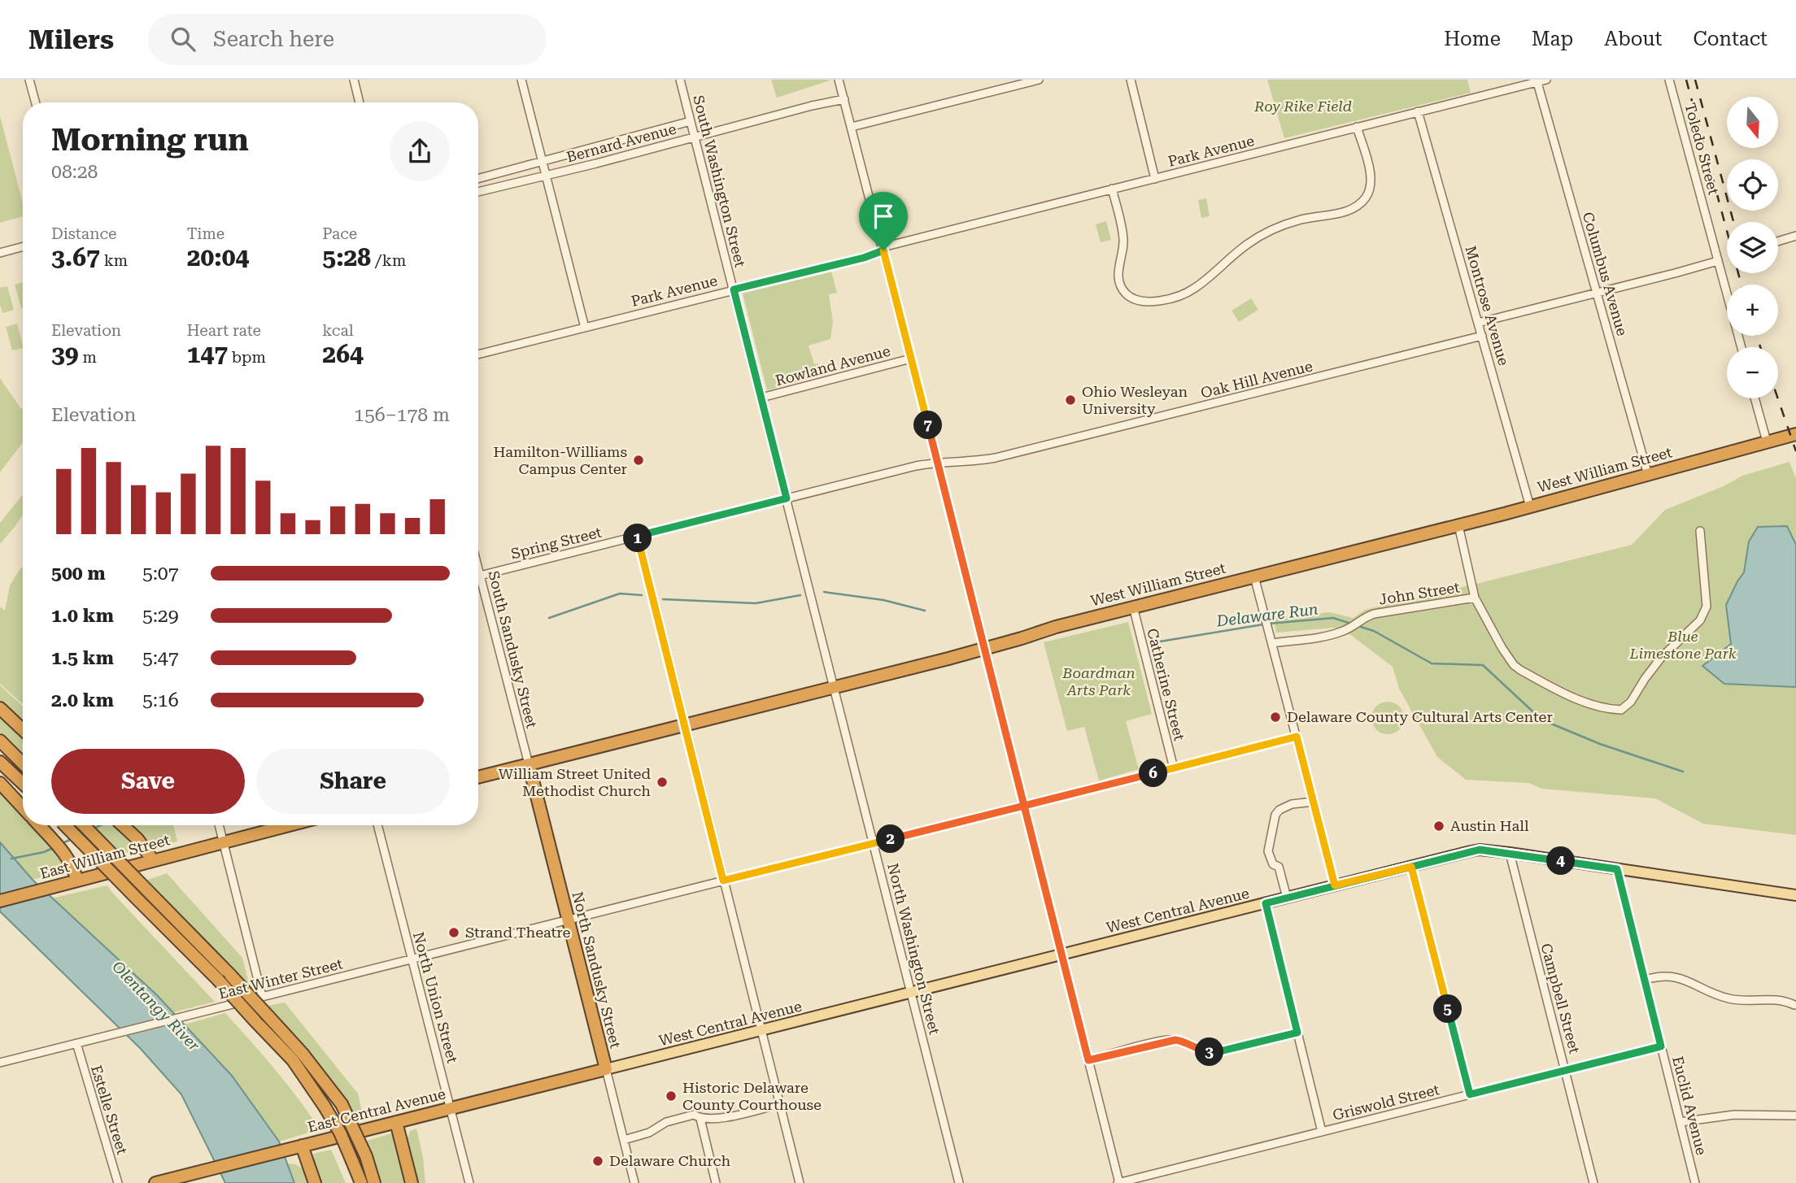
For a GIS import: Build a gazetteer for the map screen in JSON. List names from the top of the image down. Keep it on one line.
{"streets":{"highway":["West William Street","East William Street","North Sandusky Street","East Central Avenue"],"main road":["West Central Avenue"],"street":["Bernard Avenue","Toledo Street","Park Avenue","South Washington Street","Columbus Avenue","Montrose Avenue","Rowland Avenue","Oak Hill Avenue","Spring Street","John Street","South Sandusky Street","Catherine Street","North Washington Street","East Winter Street","North Union Street","Campbell Street","Griswold Street","Euclid Avenue","Estelle Street"]},"crossings":[["Bernard Avenue","South Washington Street"],["Park Avenue","South Washington Street"],["Park Avenue","Columbus Avenue"],["Park Avenue","Montrose Avenue"],["South Washington Street","Rowland Avenue"],["South Washington Street","West William Street"],["South Washington Street","Spring Street"],["South Washington Street","North Washington Street"],["Columbus Avenue","West William Street"],["Montrose Avenue","Oak Hill Avenue"],["Montrose Avenue","West William Street"],["Oak Hill Avenue","Spring Street"],["West William Street","South Sandusky Street"],["West William Street","Catherine Street"],["West William Street","North Washington Street"],["West William Street","North Sandusky Street"],["Spring Street","South Sandusky Street"],["South Sandusky Street","North Sandusky Street"],["Catherine Street","East Winter Street"],["West Central Avenue","North Washington Street"],["West Central Avenue","North Sandusky Street"],["West Central Avenue","Campbell Street"],["West Central Avenue","Euclid Avenue"],["West Central Avenue","East Central Avenue"],["North Washington Street","East Winter Street"],["North Sandusky Street","East Winter Street"],["North Sandusky Street","East Central Avenue"],["East Winter Street","North Union Street"],["East Winter Street","Estelle Street"],["North Union Street","East Central Avenue"],["Campbell Street","Griswold Street"],["Griswold Street","Euclid Avenue"]],"water":["Delaware Run","Olentangy River"],"parks":["Roy Rike Field","Blue Limestone Park","Boardman Arts Park"],"places":["Ohio Wesleyan University","Hamilton-Williams Campus Center","Delaware County Cultural Arts Center","William Street United Methodist Church","Austin Hall","Strand Theatre","Historic Delaware County Courthouse","Delaware Church"],"north":"bottom","page":{"header":"Milers","search":"Search here","nav":["Home","Map","About","Contact"],"map_buttons":["+","−"],"heading":["Morning run","08:28"],"stats":[["Distance","3.67 km"],["Time","20:04"],["Pace","5:28 /km"],["Elevation","39 m"],["Heart rate","147 bpm"],["kcal","264"]],"chart":["Elevation","156–178 m"],"pins":["7","1","6","2","4","5","3"],"list":[{"name":"500 m","note":"5:07"},{"name":"1.0 km","note":"5:29"},{"name":"1.5 km","note":"5:47"},{"name":"2.0 km","note":"5:16"}],"buttons":["Save","Share"]}}
